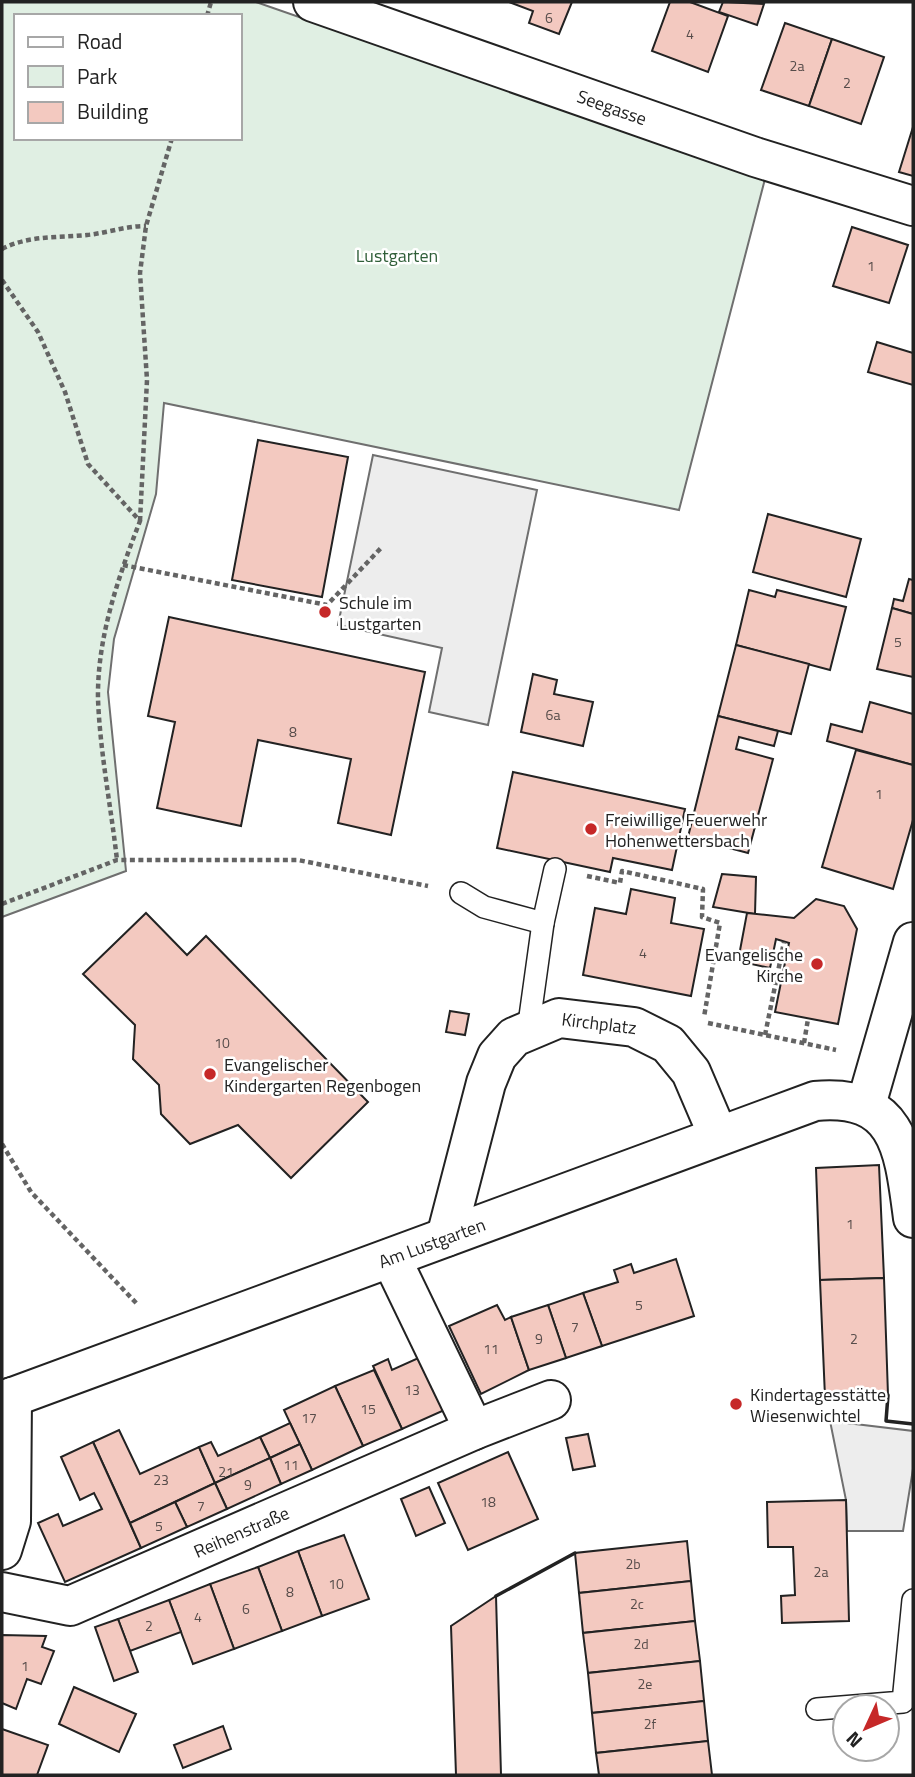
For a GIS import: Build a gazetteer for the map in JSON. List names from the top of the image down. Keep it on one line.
{"streets":{"street":["Seegasse","Kirchplatz","Am Lustgarten","Reihenstraße"]},"crossings":[["Kirchplatz","Am Lustgarten"]],"parks":["Lustgarten"],"places":["Schule im Lustgarten","Freiwillige Feuerwehr Hohenwettersbach","Evangelische Kirche","Evangelischer Kindergarten Regenbogen","Kindertagesstätte Wiesenwichtel"],"house_numbers":["6","4","2a","2","1","5","6a","8","1","4","10","1","5","7","9","2","11","13","15","17","11","21","23","9","18","7","5","2b","2a","10","8","2c","6","4","2","2d","1","2e","2f"],"legend":["Road","Park","Building"],"north":"bottom left"}
